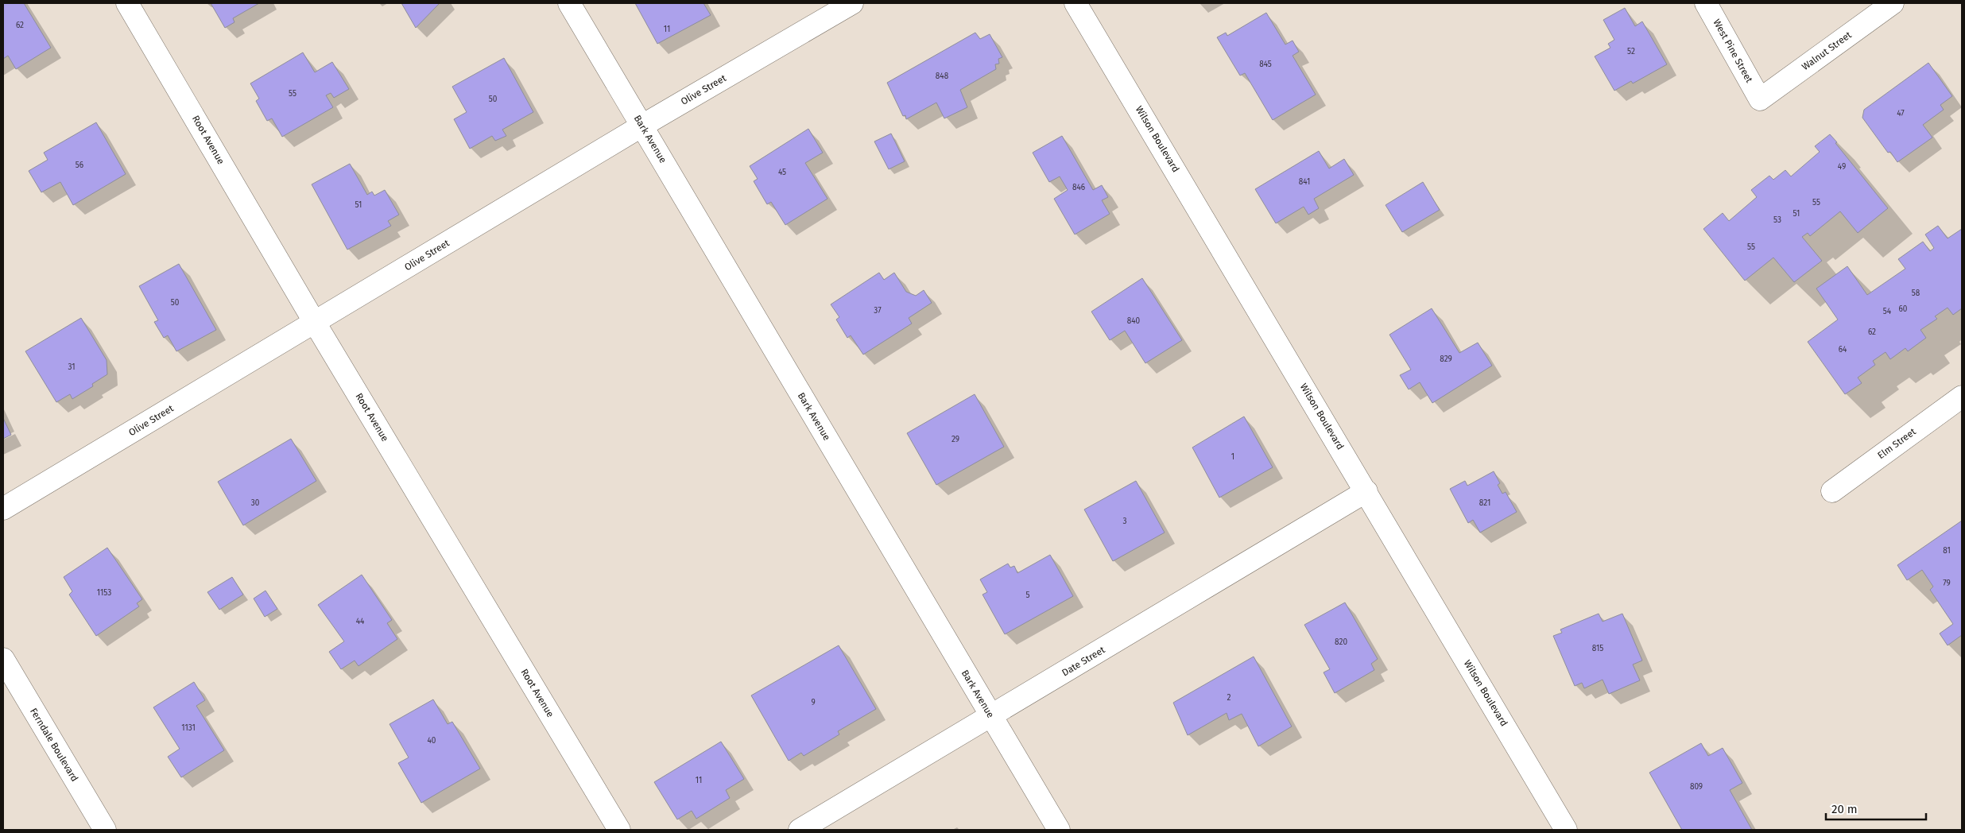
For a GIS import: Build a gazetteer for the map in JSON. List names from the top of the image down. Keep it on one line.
{"streets":{"street":["West Pine Street","Walnut Street","Olive Street","Bark Avenue","Wilson Boulevard","Root Avenue","Elm Street","Date Street","Ferndale Boulevard"]},"crossings":[["West Pine Street","Walnut Street"],["Olive Street","Bark Avenue"],["Olive Street","Root Avenue"],["Bark Avenue","Date Street"],["Wilson Boulevard","Date Street"]],"house_numbers":["62","11","52","845","848","55","50","47","56","49","45","841","846","55","51","51","53","55","58","50","60","37","54","840","62","64","829","31","29","1","30","821","3","81","79","1153","5","44","820","815","2","9","1131","40","11","809"],"scale_bar":"20 m"}
